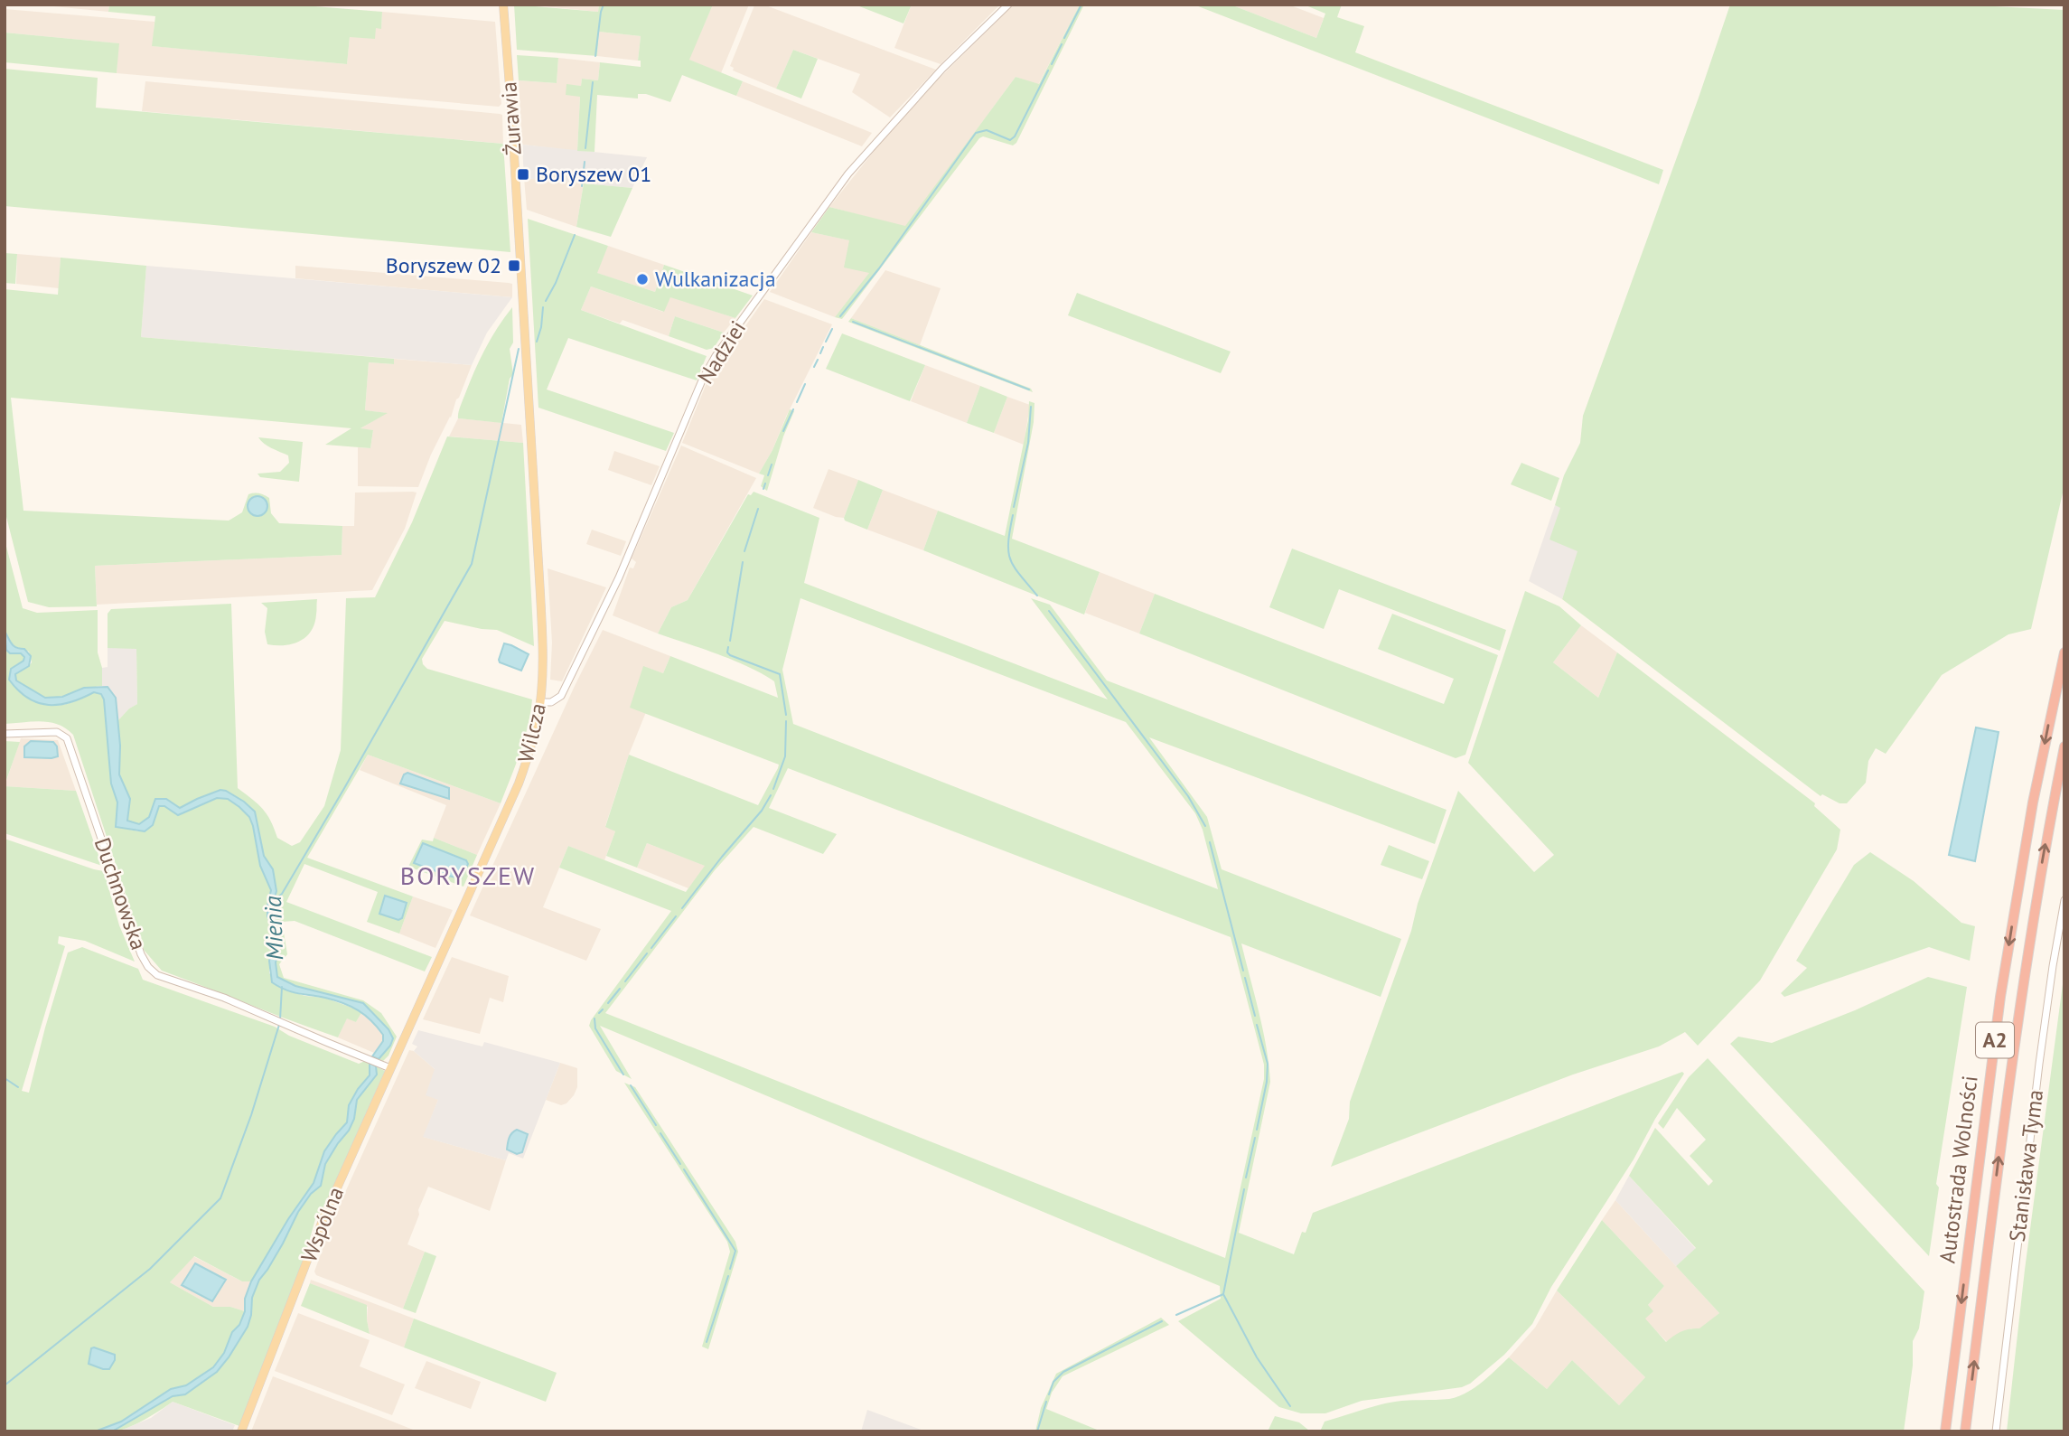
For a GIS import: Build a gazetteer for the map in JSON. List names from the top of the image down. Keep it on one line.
{"streets":{"highway":["A2","Autostrada Wolności"],"main road":["Żurawia","Wilcza","Wspólna"],"street":["Nadziei","Duchnowska","Stanisława Tyma"]},"crossings":[["Żurawia","Wilcza"],["Nadziei","Wilcza"],["Wilcza","Wspólna"],["Duchnowska","Wspólna"]],"districts":["BORYSZEW"],"water":["Mienia"],"places":{"transit":["Boryszew 01","Boryszew 02"],"other":["Wulkanizacja"]}}
